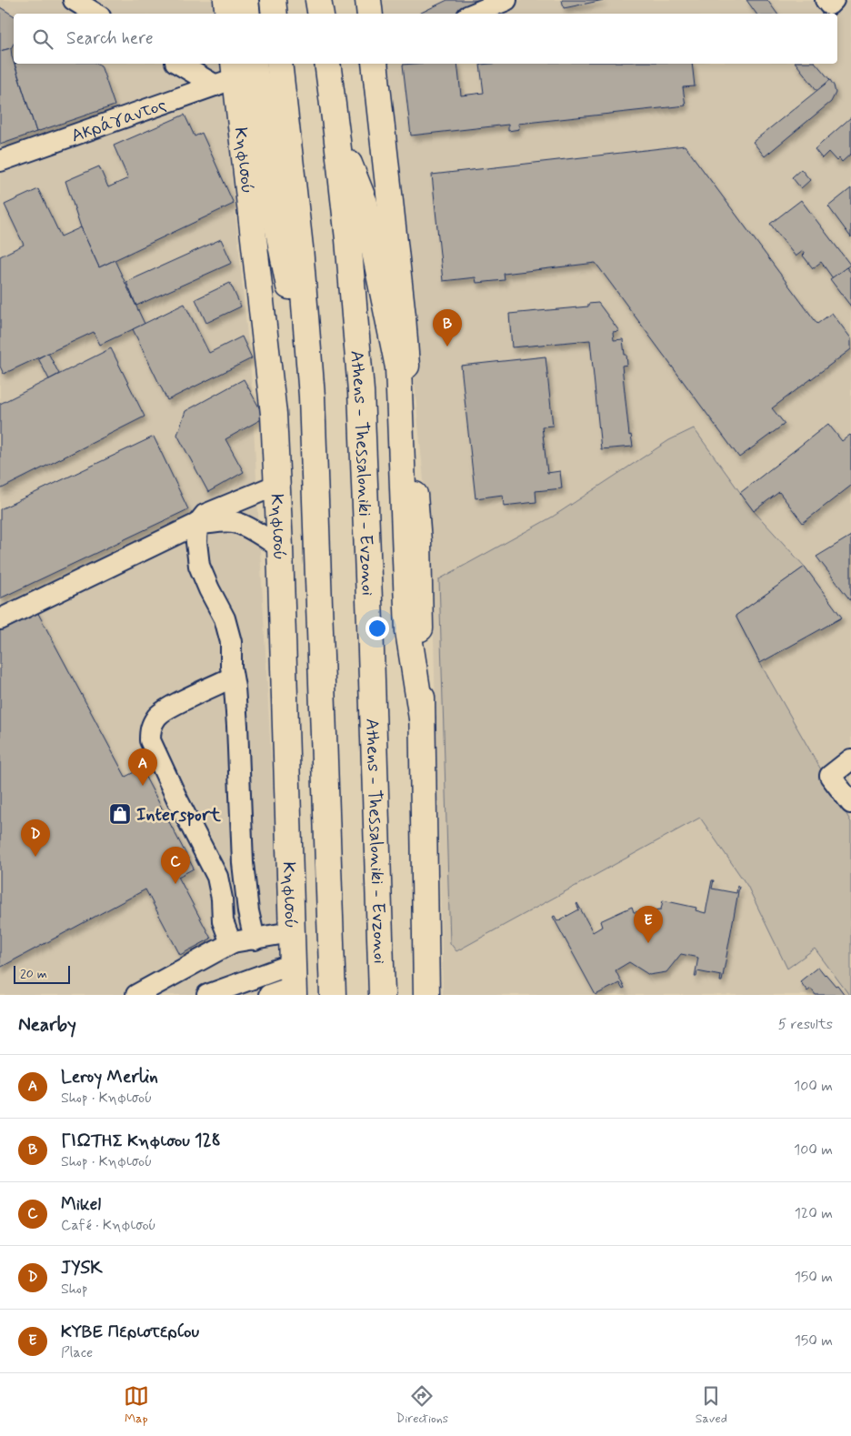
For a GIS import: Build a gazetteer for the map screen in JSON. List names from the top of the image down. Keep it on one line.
{"streets":{"main road":["Κηφισού","Athens - Thessaloniki - Evzonoi"],"street":["Ακράγαντος"]},"crossings":[["Ακράγαντος","Κηφισού"]],"places":{"shop":["Intersport"]},"scale_bar":"20 m","page":{"search":"Search here","pins":["B","A","D","C","E"],"scale":"20 m","heading":["Nearby","5 results"],"list":[{"mark":"A","name":"Leroy Merlin","note":"Shop · Κηφισού","value":"100 m"},{"mark":"B","name":"ΓΙΩΤΗΣ Κηφισου 128","note":"Shop · Κηφισού","value":"100 m"},{"mark":"C","name":"Mikel","note":"Café · Κηφισού","value":"120 m"},{"mark":"D","name":"JYSK","note":"Shop","value":"150 m"},{"mark":"E","name":"ΚΥΒΕ Περιστερίου","note":"Place","value":"150 m"}],"nav":["Map","Directions","Saved"]}}
